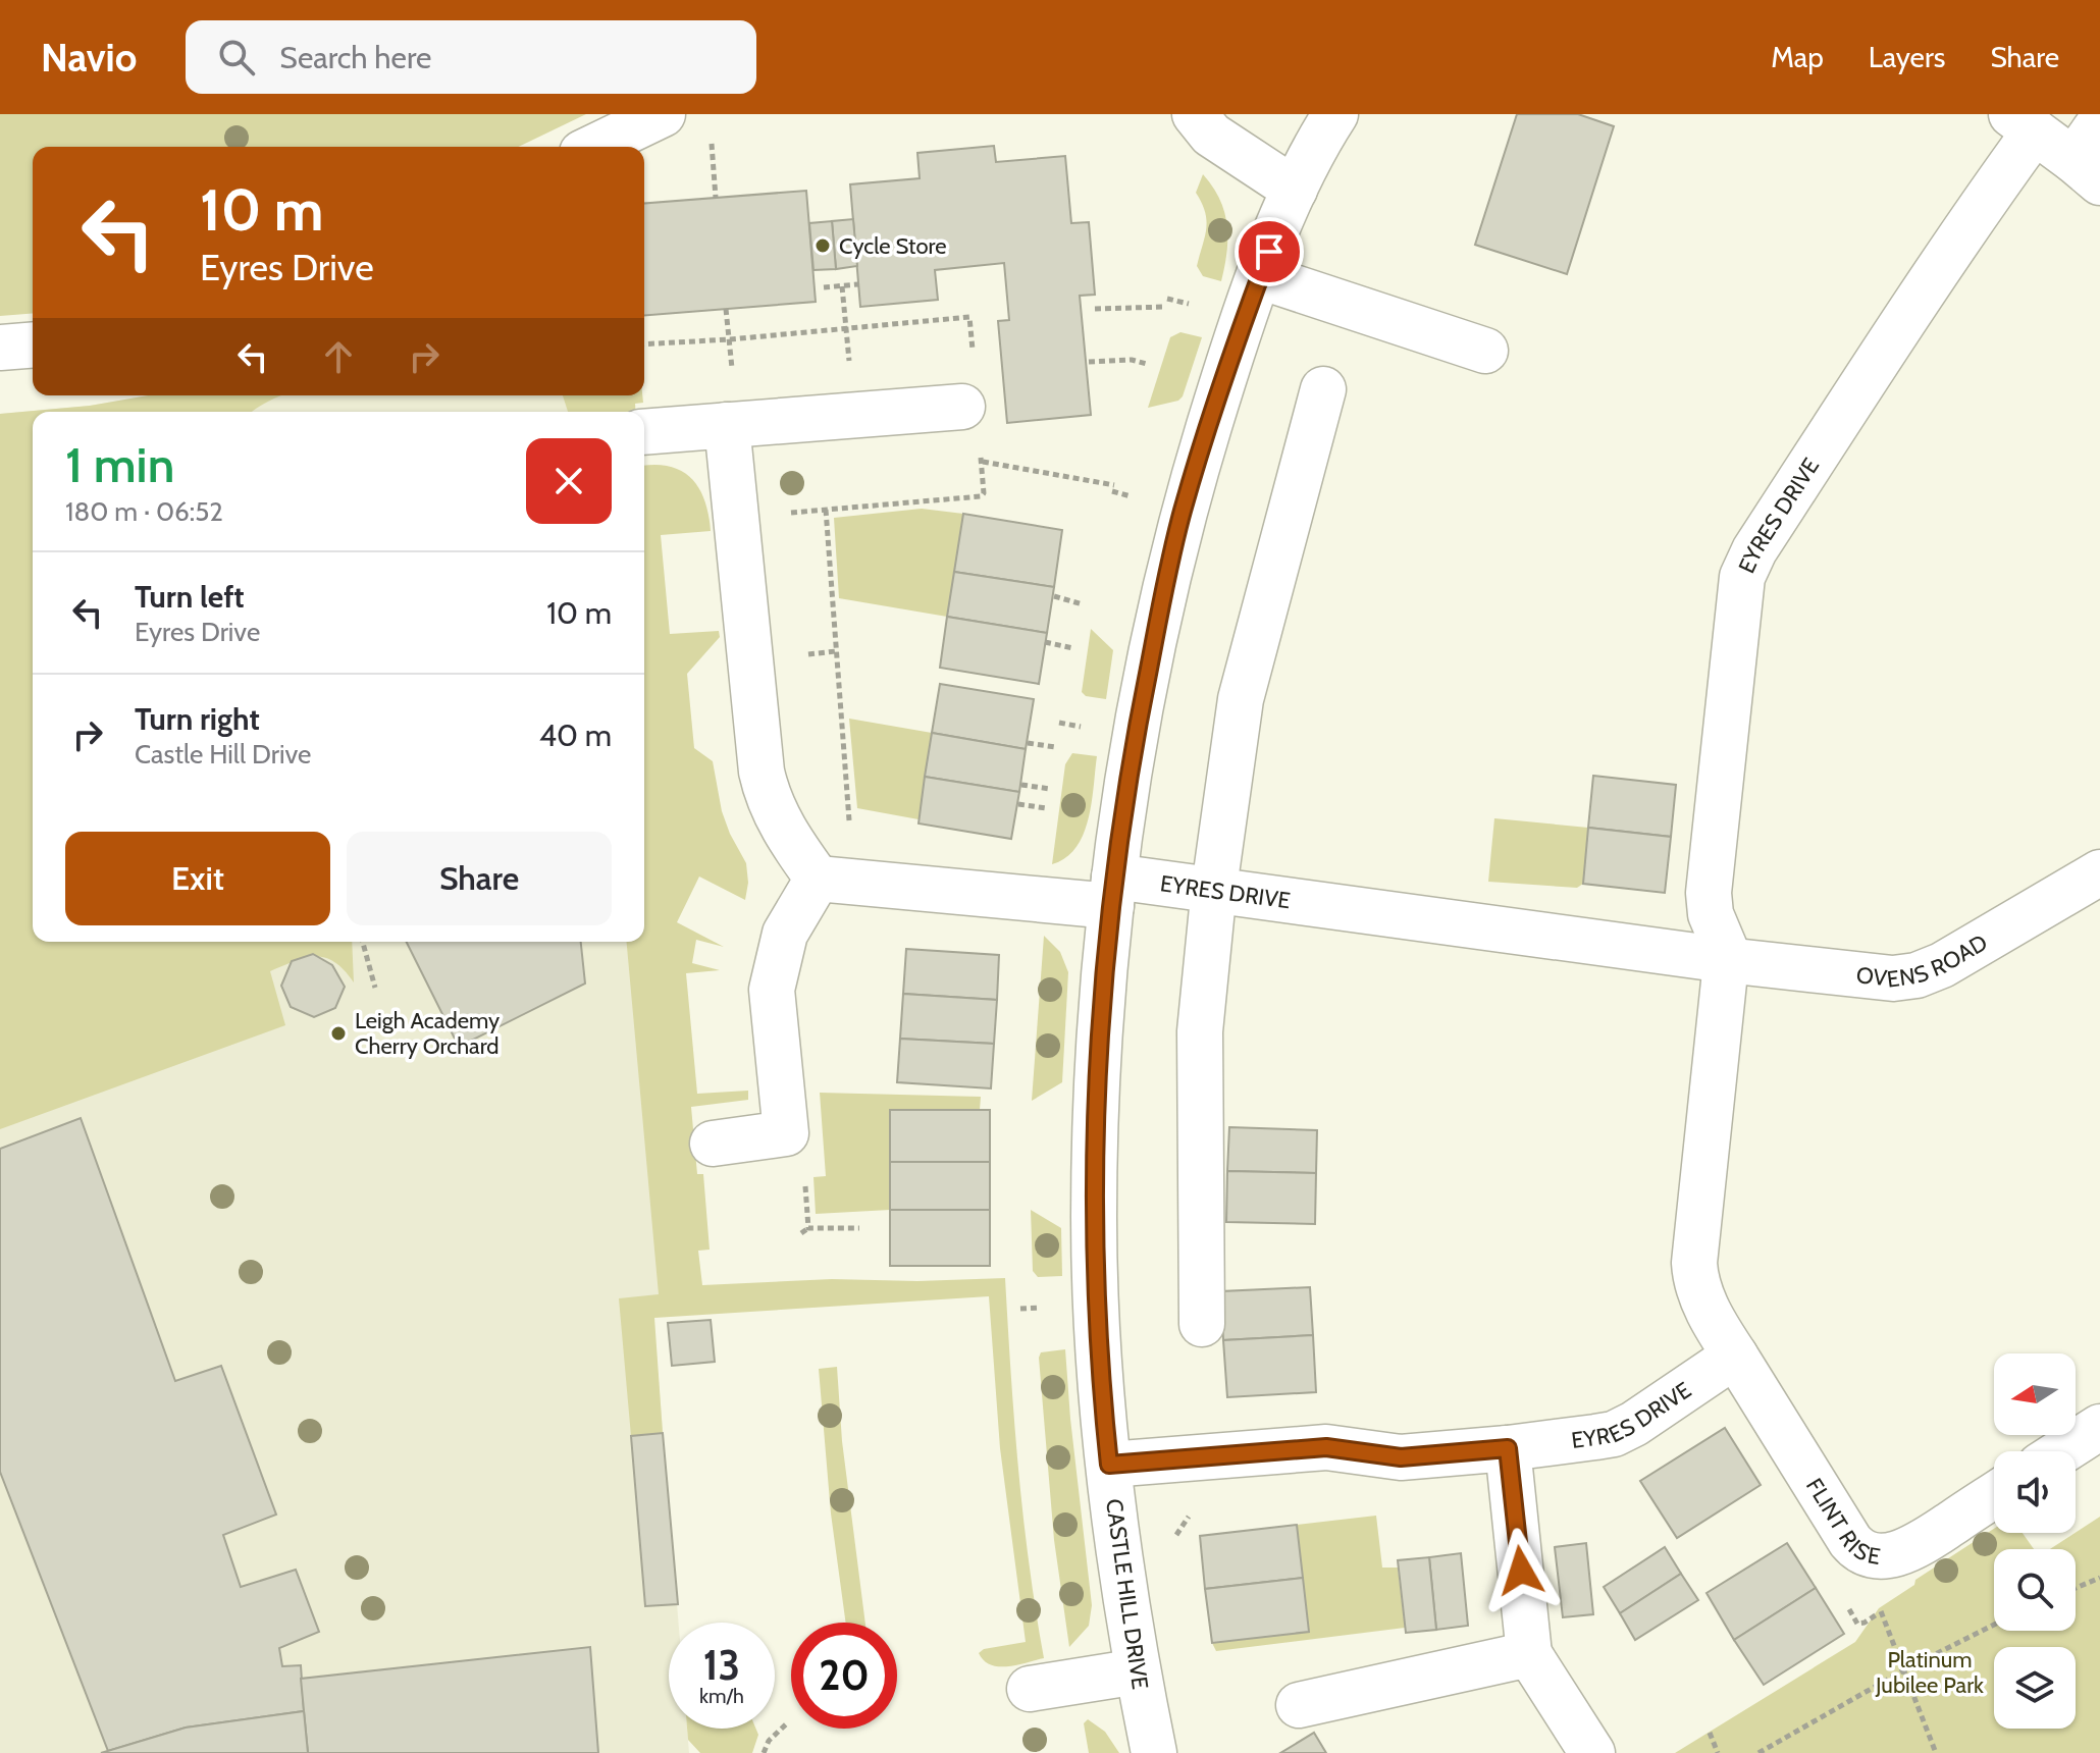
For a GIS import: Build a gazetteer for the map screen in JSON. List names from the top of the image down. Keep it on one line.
{"streets":{"street":["EYRES DRIVE","OVENS ROAD","FLINT RISE","CASTLE HILL DRIVE"]},"crossings":[["EYRES DRIVE","OVENS ROAD"],["EYRES DRIVE","FLINT RISE"],["EYRES DRIVE","CASTLE HILL DRIVE"]],"parks":["Platinum Jubilee Park"],"places":["Cycle Store","Leigh Academy Cherry Orchard"],"north":"left","page":{"header":"Navio","search":"Search here","nav":["Map","Layers","Share"],"turn":["10 m","Eyres Drive"],"heading":["1 min","180 m · 06:52"],"list":[{"name":"Turn left","note":"Eyres Drive","value":"10 m"},{"name":"Turn right","note":"Castle Hill Drive","value":"40 m"}],"buttons":["Exit","Share"],"speed":"13 km/h","limit":"20"}}
